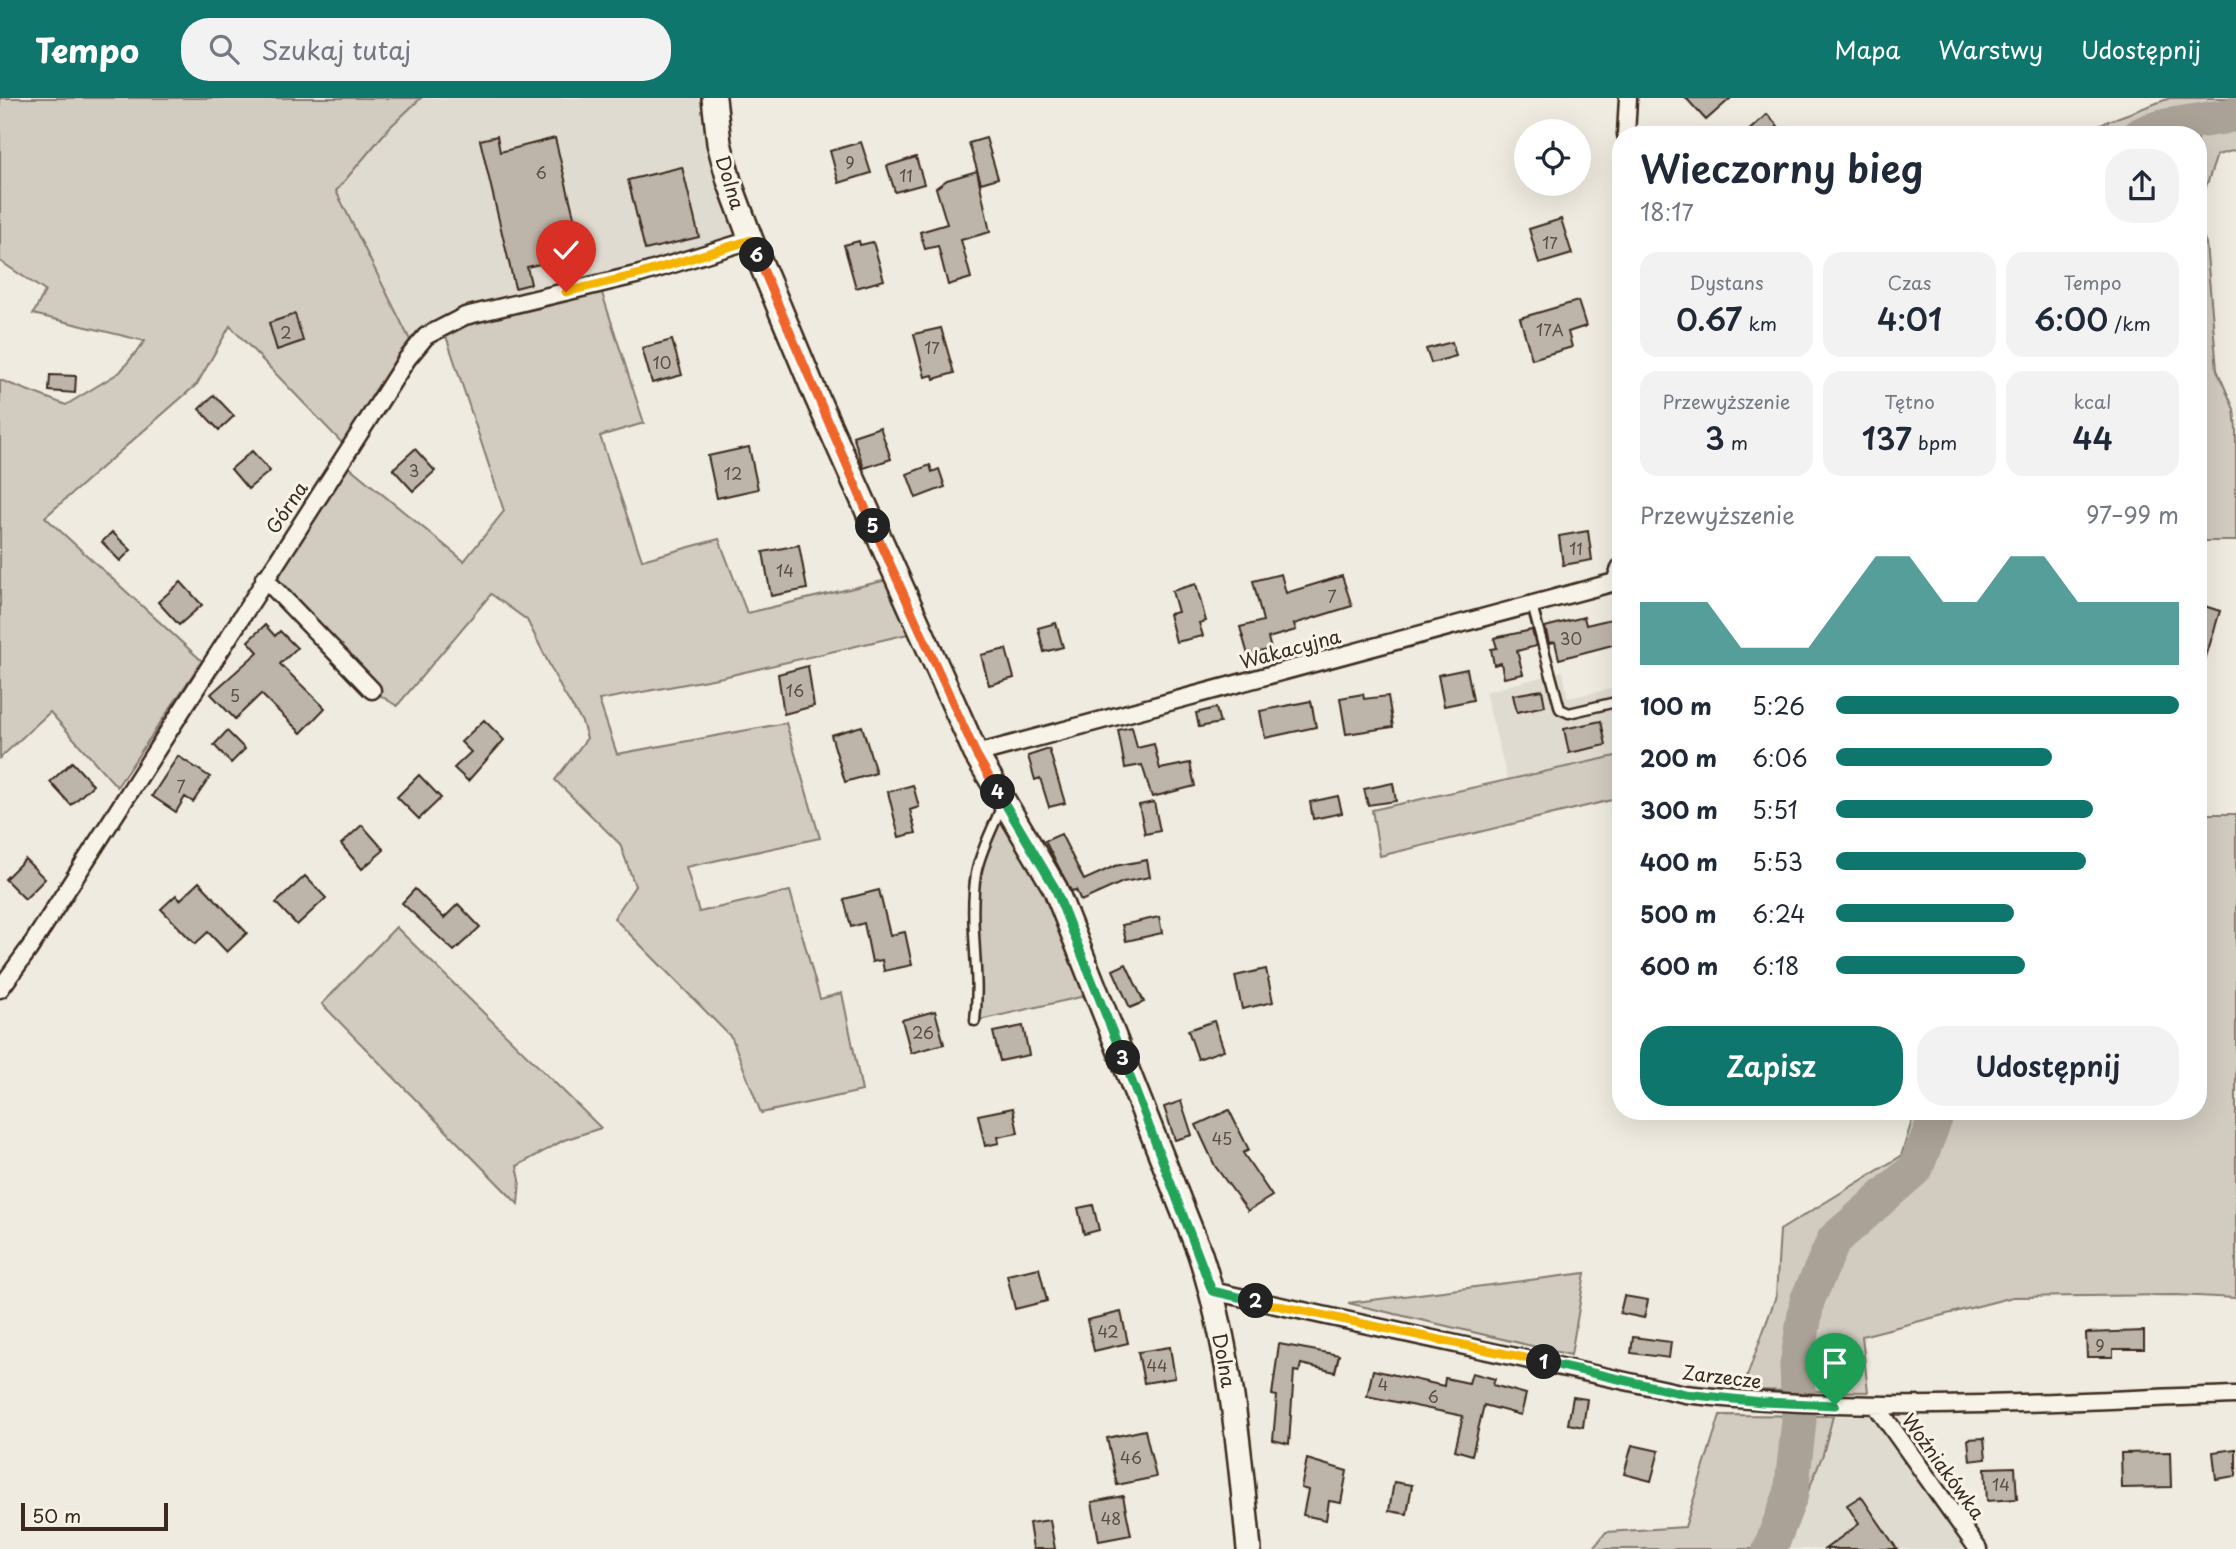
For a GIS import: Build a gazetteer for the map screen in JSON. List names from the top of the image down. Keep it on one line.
{"streets":{"street":["Dolna","Górna","Wakacyjna","Zarzecze","Woźniakówka"]},"crossings":[["Dolna","Górna"],["Dolna","Wakacyjna"],["Dolna","Zarzecze"],["Zarzecze","Woźniakówka"]],"house_numbers":["9","6","11","17","17A","2","17","10","3","12","11","14","7","30","16","5","7","26","45","42","9","44","4","6","46","14","48"],"scale_bar":"50 m","page":{"header":"Tempo","search":"Szukaj tutaj","nav":["Mapa","Warstwy","Udostępnij"],"heading":["Wieczorny bieg","18:17"],"pins":["6","5","4","3","2","1"],"stats":[["Dystans","0.67 km"],["Czas","4:01"],["Tempo","6:00 /km"],["Przewyższenie","3 m"],["Tętno","137 bpm"],["kcal","44"]],"chart":["Przewyższenie","97–99 m"],"list":[{"name":"100 m","note":"5:26"},{"name":"200 m","note":"6:06"},{"name":"300 m","note":"5:51"},{"name":"400 m","note":"5:53"},{"name":"500 m","note":"6:24"},{"name":"600 m","note":"6:18"}],"buttons":["Zapisz","Udostępnij"],"scale":"50 m"}}
